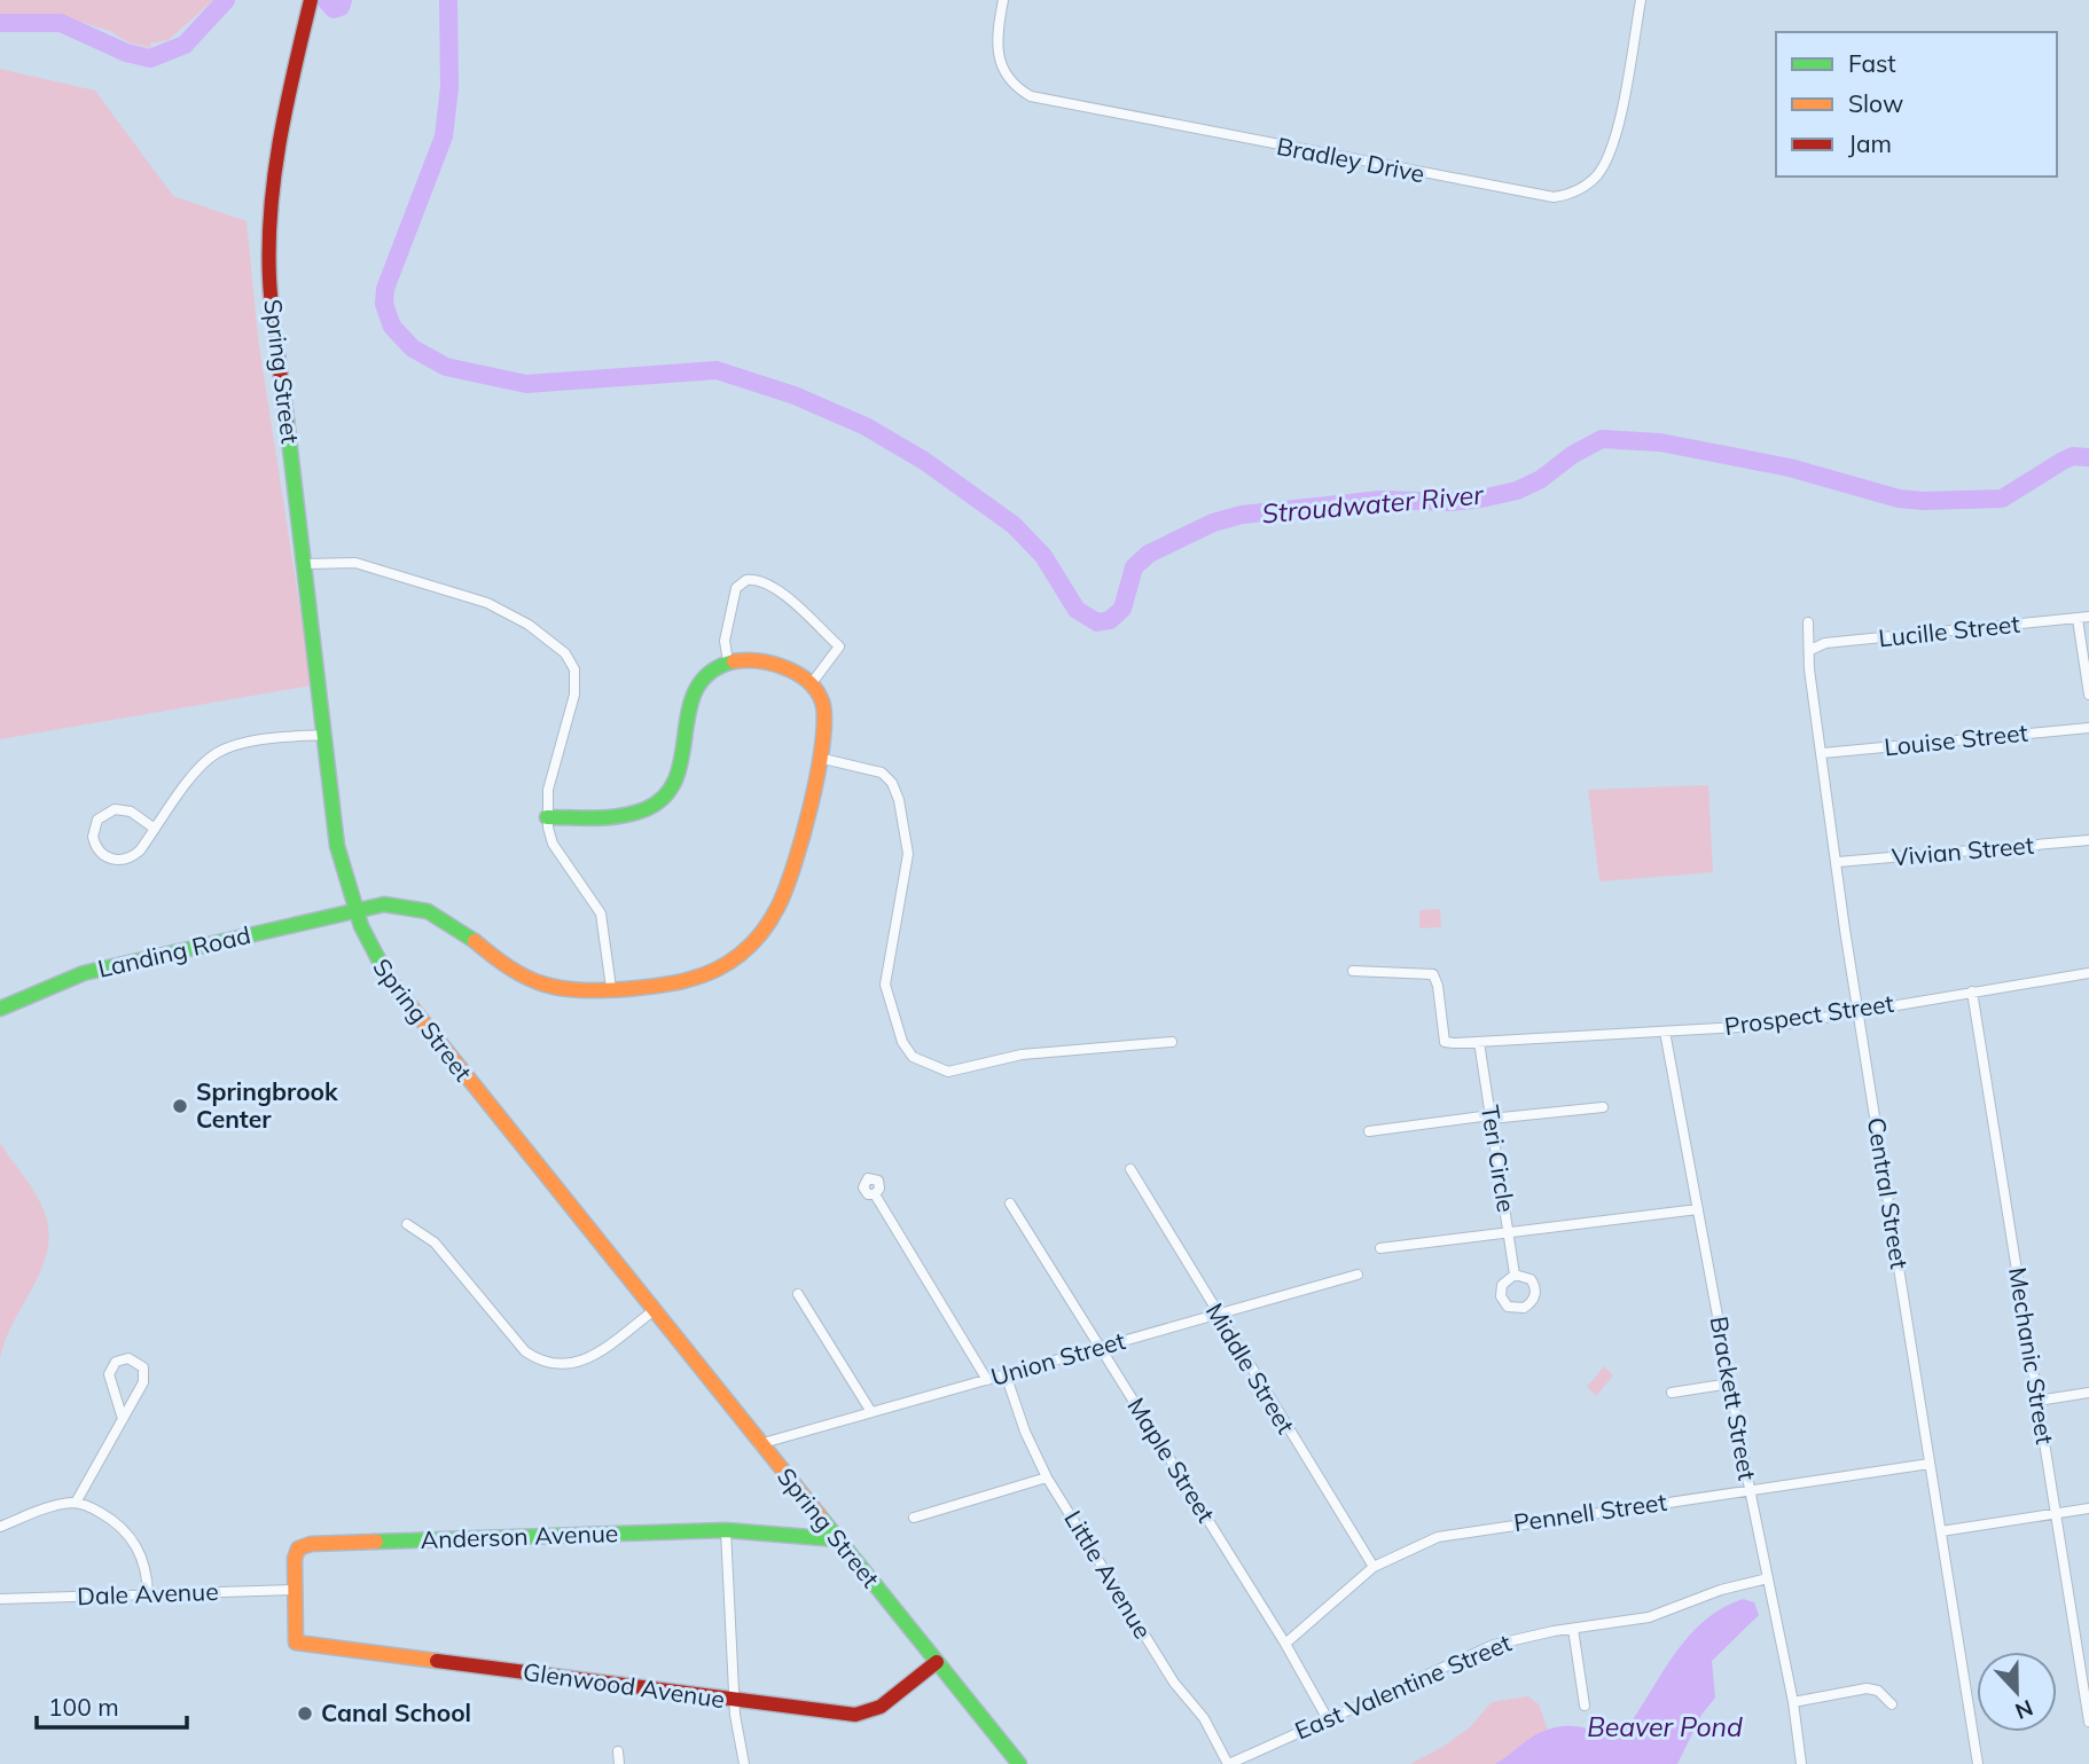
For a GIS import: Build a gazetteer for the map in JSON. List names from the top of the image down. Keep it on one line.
{"streets":{"street":["Bradley Drive","Spring Street","Lucille Street","Louise Street","Vivian Street","Landing Road","Prospect Street","Teri Circle","Central Street","Mechanic Street","Union Street","Middle Street","Brackett Street","Maple Street","Pennell Street","Anderson Avenue","Little Avenue","Dale Avenue","Glenwood Avenue","East Valentine Street"]},"crossings":[["Spring Street","Landing Road"],["Spring Street","Union Street"],["Spring Street","Anderson Avenue"],["Spring Street","Glenwood Avenue"],["Lucille Street","Central Street"],["Louise Street","Central Street"],["Vivian Street","Central Street"],["Prospect Street","Teri Circle"],["Prospect Street","Central Street"],["Prospect Street","Mechanic Street"],["Prospect Street","Brackett Street"],["Central Street","Pennell Street"],["Union Street","Middle Street"],["Union Street","Maple Street"],["Union Street","Little Avenue"],["Middle Street","Pennell Street"],["Brackett Street","Pennell Street"],["Brackett Street","East Valentine Street"],["Maple Street","Pennell Street"],["Maple Street","East Valentine Street"],["Anderson Avenue","Dale Avenue"],["Anderson Avenue","Glenwood Avenue"],["Little Avenue","East Valentine Street"]],"water":["Stroudwater River","Beaver Pond"],"places":["Springbrook Center","Canal School"],"legend":["Fast","Slow","Jam"],"scale_bar":"100 m","north":"bottom"}
